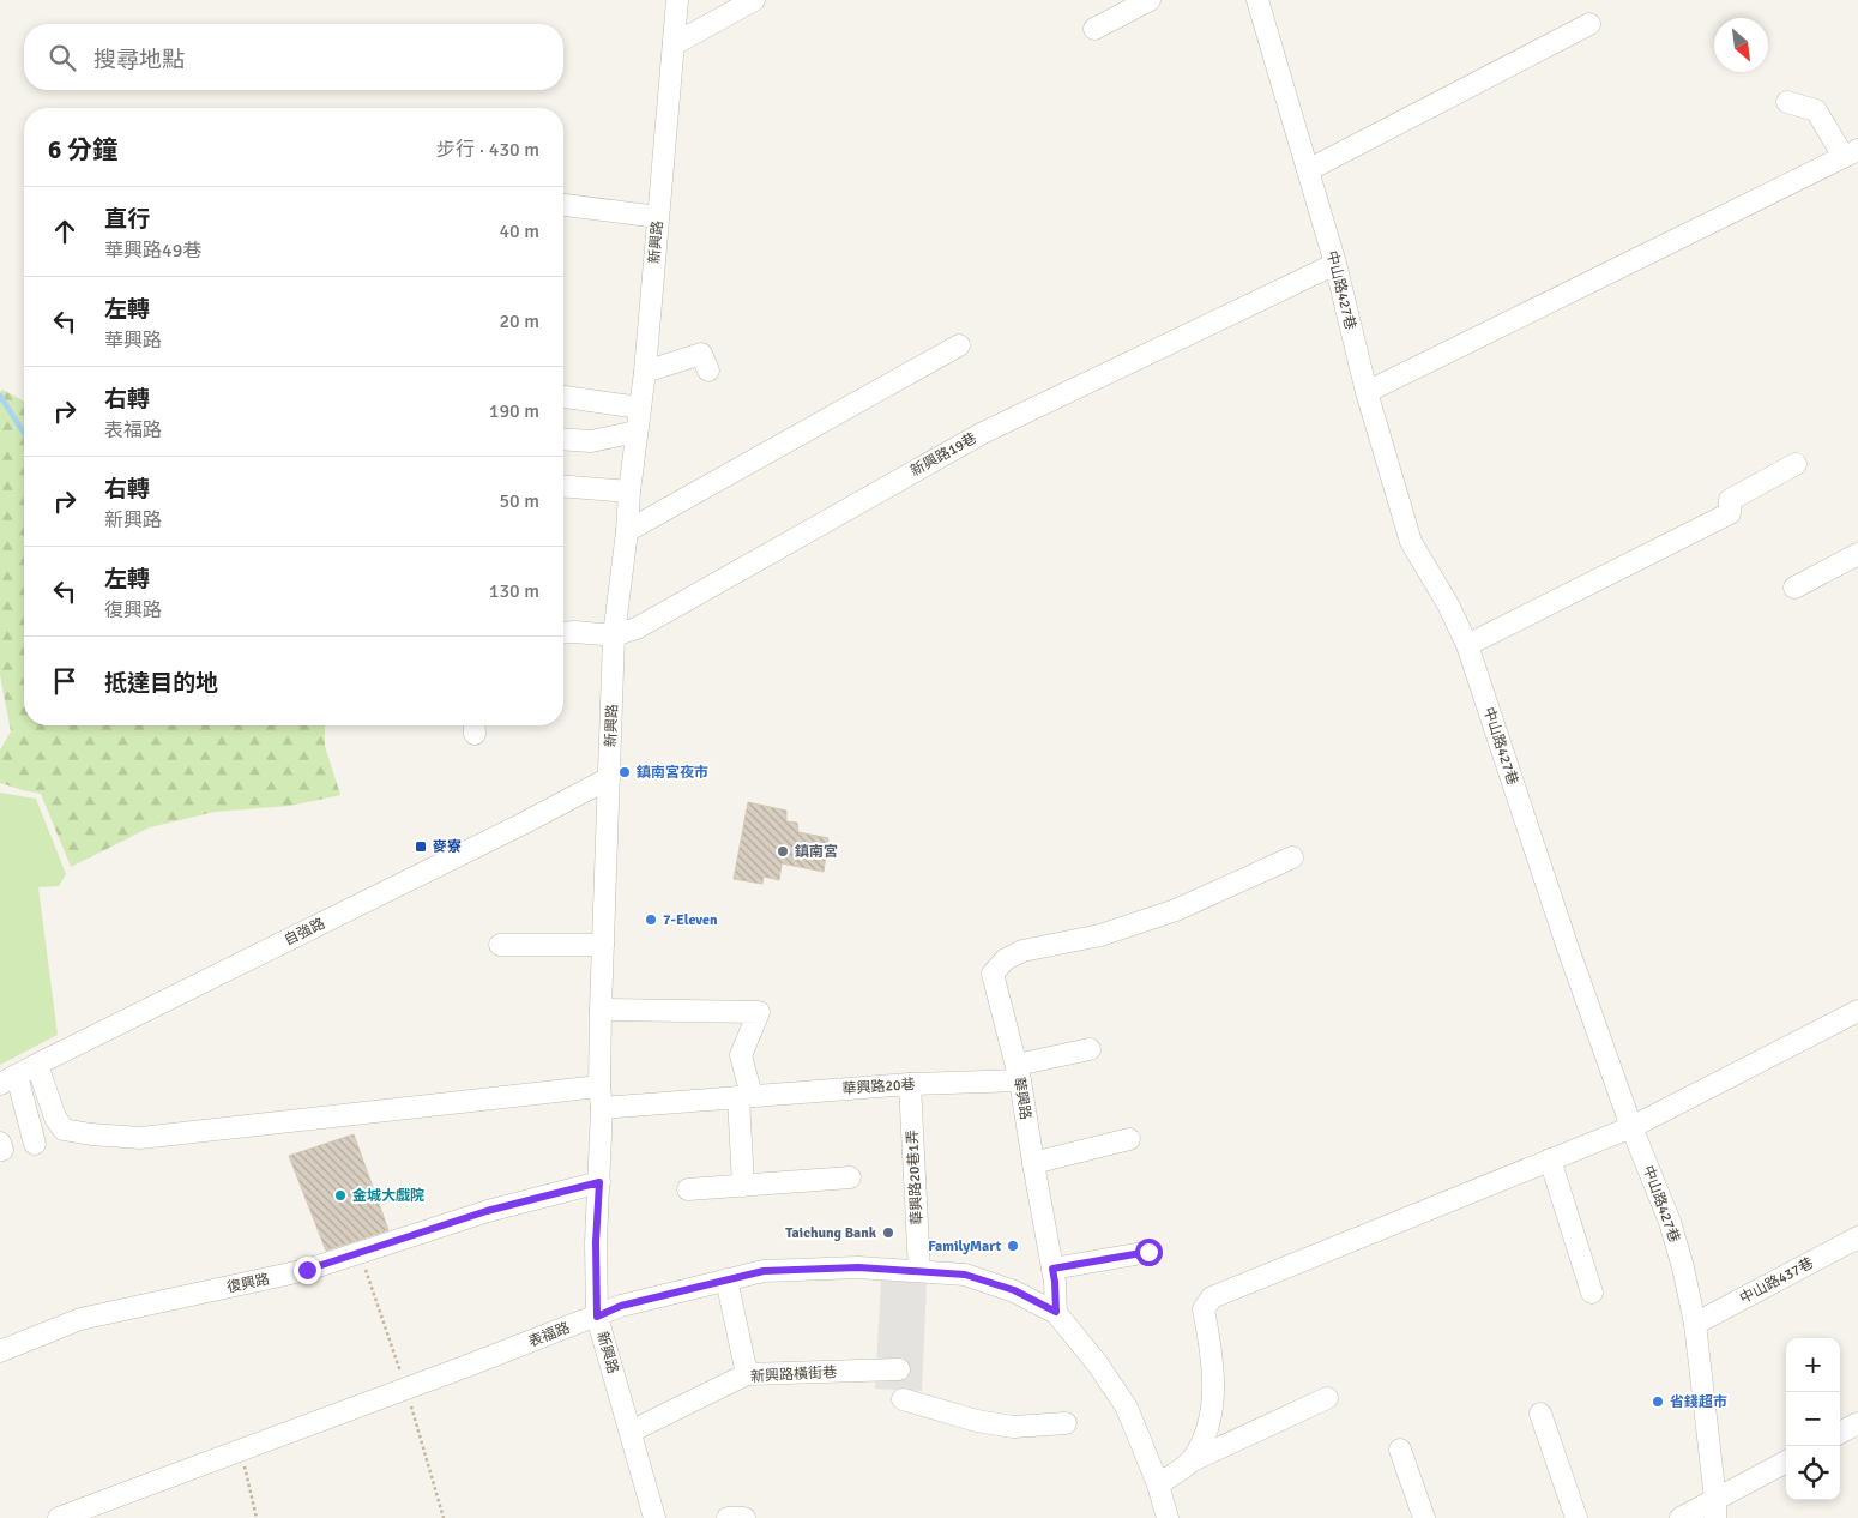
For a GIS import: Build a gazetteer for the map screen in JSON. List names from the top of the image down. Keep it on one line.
{"streets":{"street":["新興路","中山路427巷","新興路19巷","自強路","華興路20巷","華興路","華興路20巷1弄","中山路437巷","復興路","表福路","新興路橫街巷"]},"crossings":[["新興路","新興路19巷"],["新興路","自強路"],["新興路","華興路20巷"],["新興路","復興路"],["新興路","表福路"],["新興路","新興路橫街巷"],["中山路427巷","新興路19巷"],["中山路427巷","中山路437巷"],["華興路20巷","華興路"],["華興路20巷","華興路20巷1弄"],["華興路","表福路"],["華興路20巷1弄","表福路"]],"places":{"other":["鎮南宮夜市","鎮南宮","7-Eleven","金城大戲院","Taichung Bank","FamilyMart","省錢超市"],"transit":["麥寮"]},"north":"bottom right","page":{"search":"搜尋地點","heading":["6 分鐘","步行 · 430 m"],"list":[["直行","華興路49巷","40 m"],["左轉","華興路","20 m"],["右轉","表福路","190 m"],["右轉","新興路","50 m"],["左轉","復興路","130 m"],"抵達目的地"],"map_buttons":["+","−"]}}
